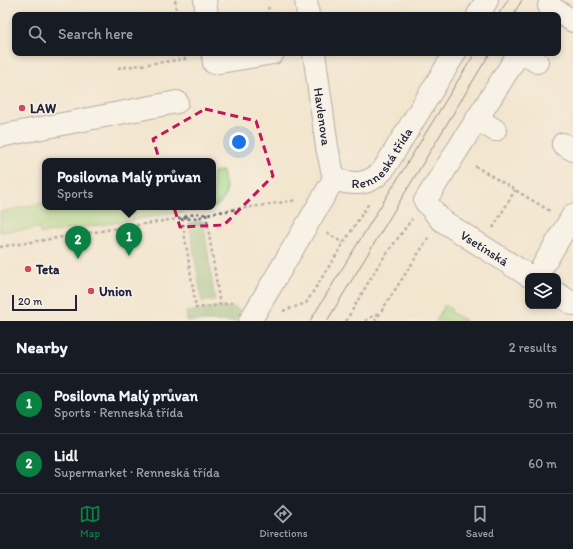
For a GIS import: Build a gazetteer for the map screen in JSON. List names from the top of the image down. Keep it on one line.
{"streets":{"street":["Havlenova","Renneská třída","Vsetínská"]},"crossings":[["Havlenova","Renneská třída"]],"places":["LAW","Teta","Union"],"scale_bar":"20 m","page":{"search":"Search here","popup":["Posilovna Malý průvan","Sports"],"pins":["1","2"],"scale":"20 m","heading":["Nearby","2 results"],"list":[{"mark":"1","name":"Posilovna Malý průvan","note":"Sports · Renneská třída","value":"50 m"},{"mark":"2","name":"Lidl","note":"Supermarket · Renneská třída","value":"60 m"}],"nav":["Map","Directions","Saved"]}}
